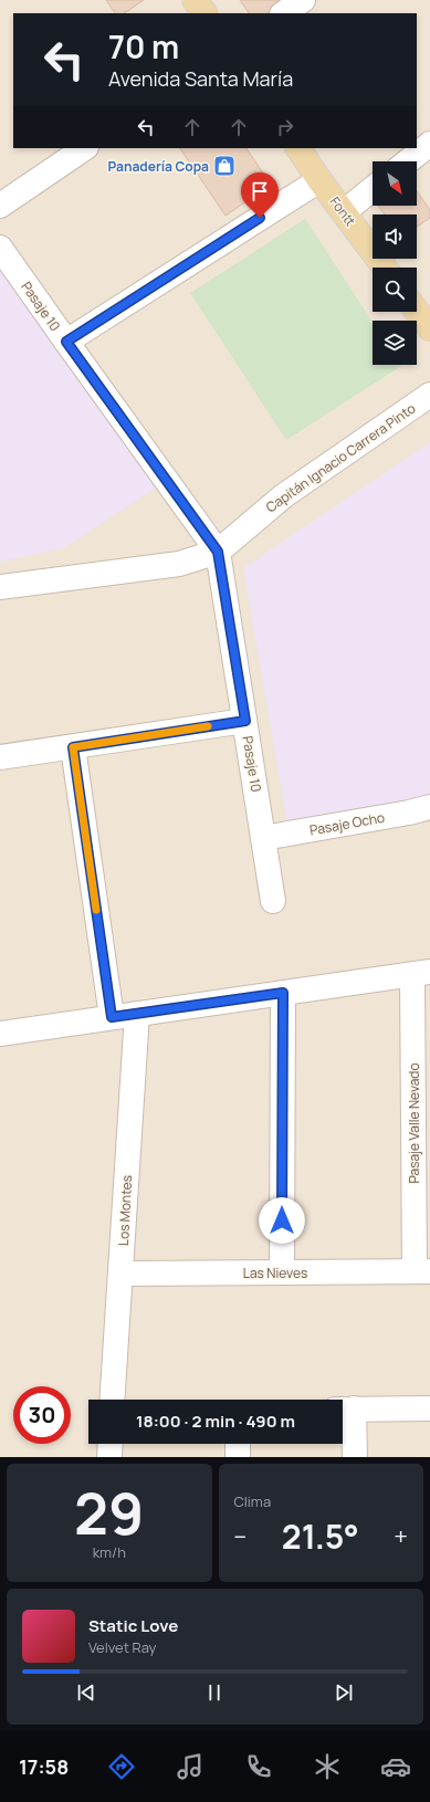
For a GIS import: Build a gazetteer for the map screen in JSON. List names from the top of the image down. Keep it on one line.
{"streets":{"main road":["Fontt"],"street":["Pasaje 10","Capitán Ignacio Carrera Pinto","Pasaje Ocho","Pasaje Valle Nevado","Los Montes","Las Nieves"]},"crossings":[["Pasaje 10","Capitán Ignacio Carrera Pinto"],["Pasaje 10","Pasaje Ocho"],["Pasaje Valle Nevado","Las Nieves"],["Los Montes","Las Nieves"]],"places":{"shop":["Panadería Copa"]},"north":"bottom right","page":{"turn":["70 m","Avenida Santa María"],"limit":"30","trip":"18:00 · 2 min · 490 m","tile":[["29","km/h"],"Clima"],"heat":["−","21.5°","+"],"song":["Static Love","Velvet Ray"],"tabs":"17:58"}}
